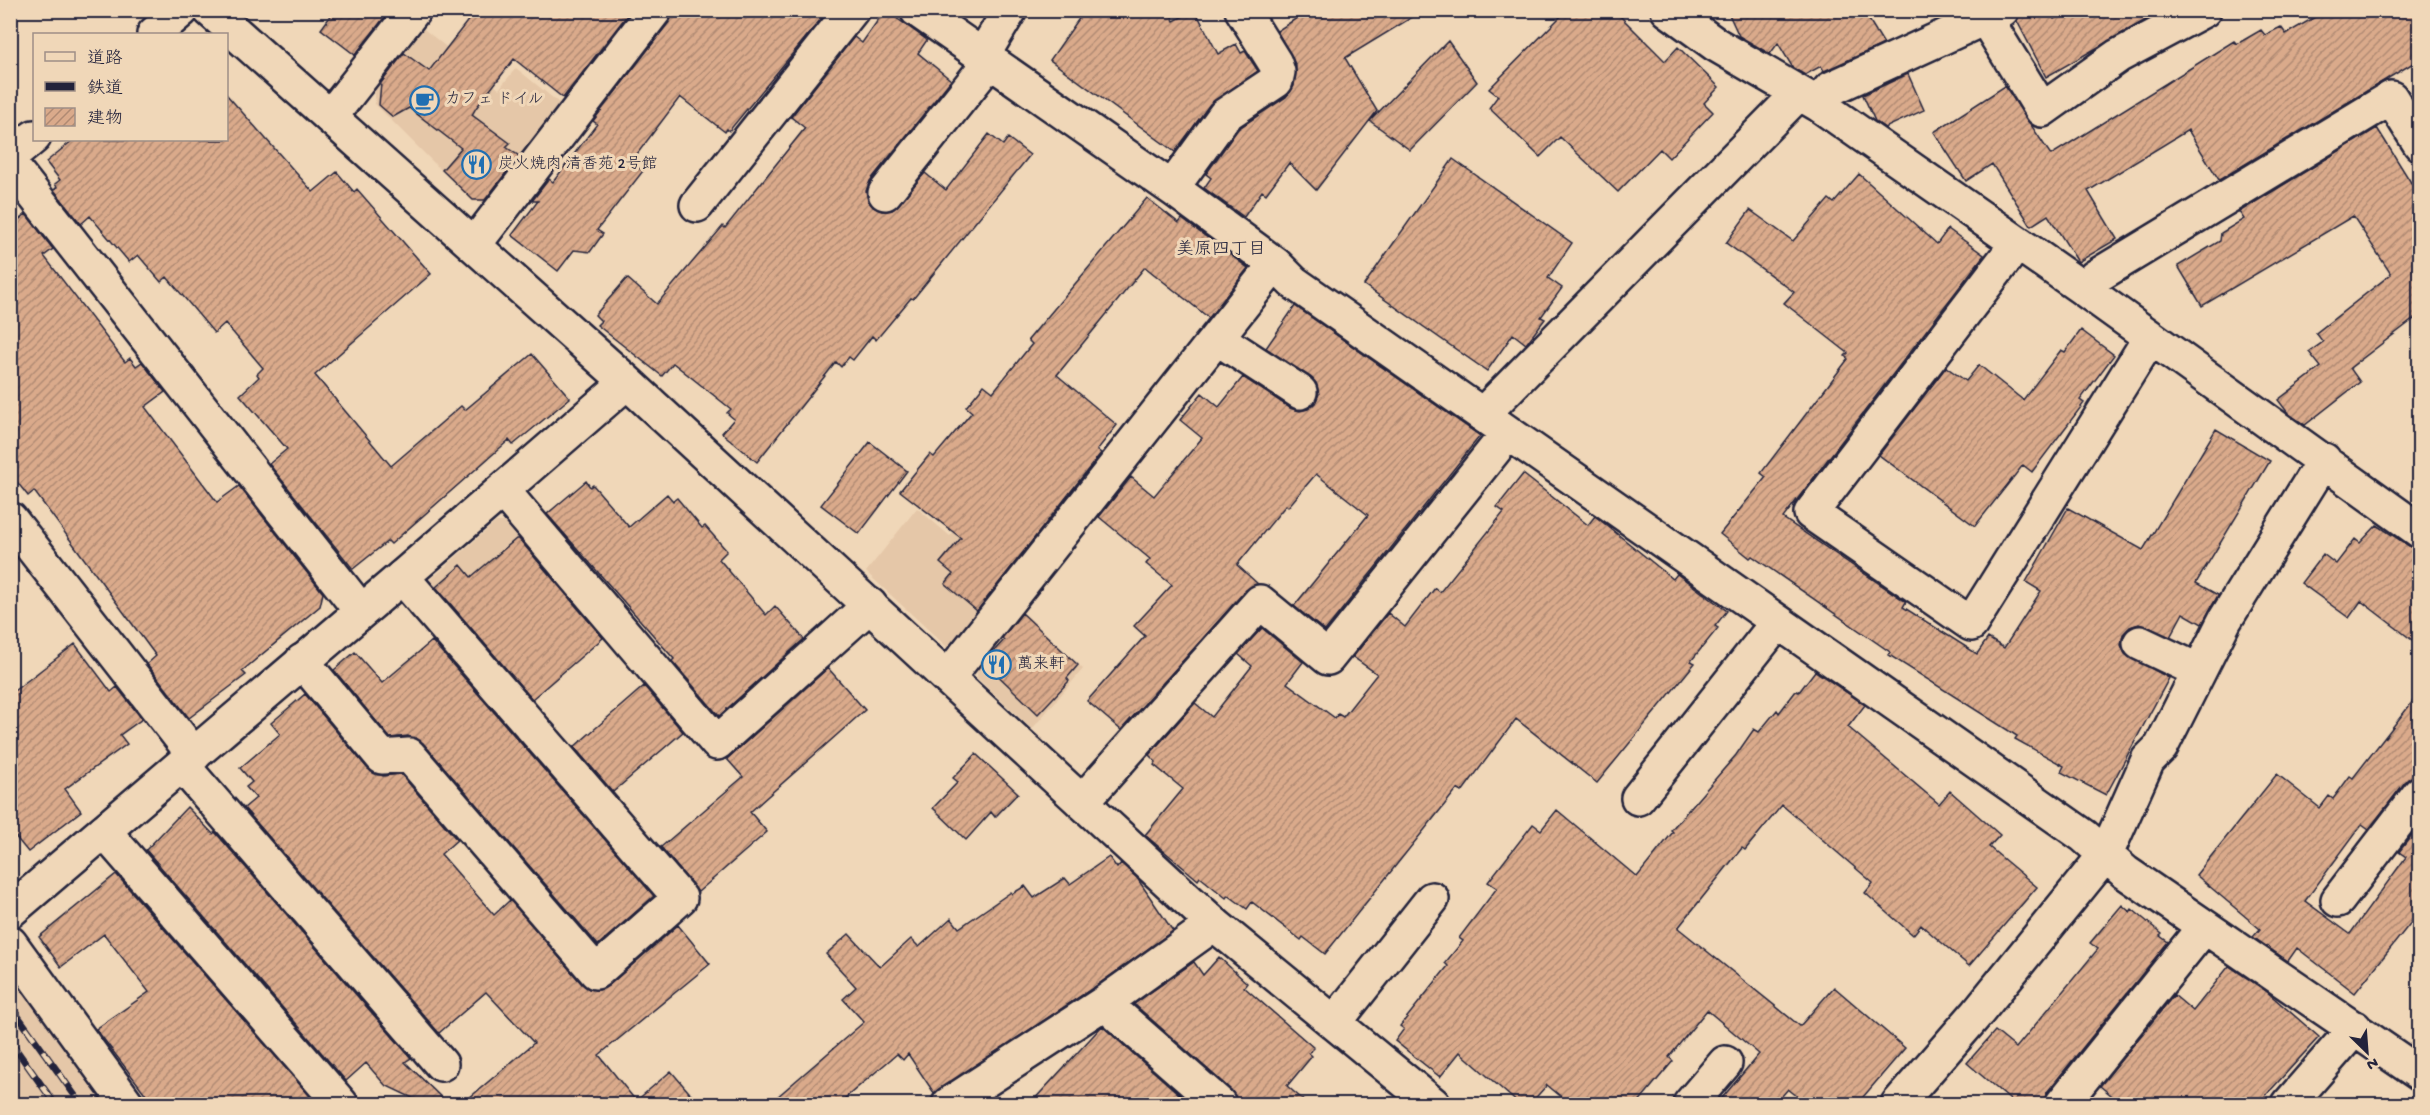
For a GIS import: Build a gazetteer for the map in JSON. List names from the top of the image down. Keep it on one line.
{"districts":["美原四丁目"],"places":{"cafe":["カフェ ドイル"],"restaurant":["炭火焼肉 清香苑 2号館","萬来軒"]},"legend":["道路","鉄道","建物"],"north":"bottom right"}
